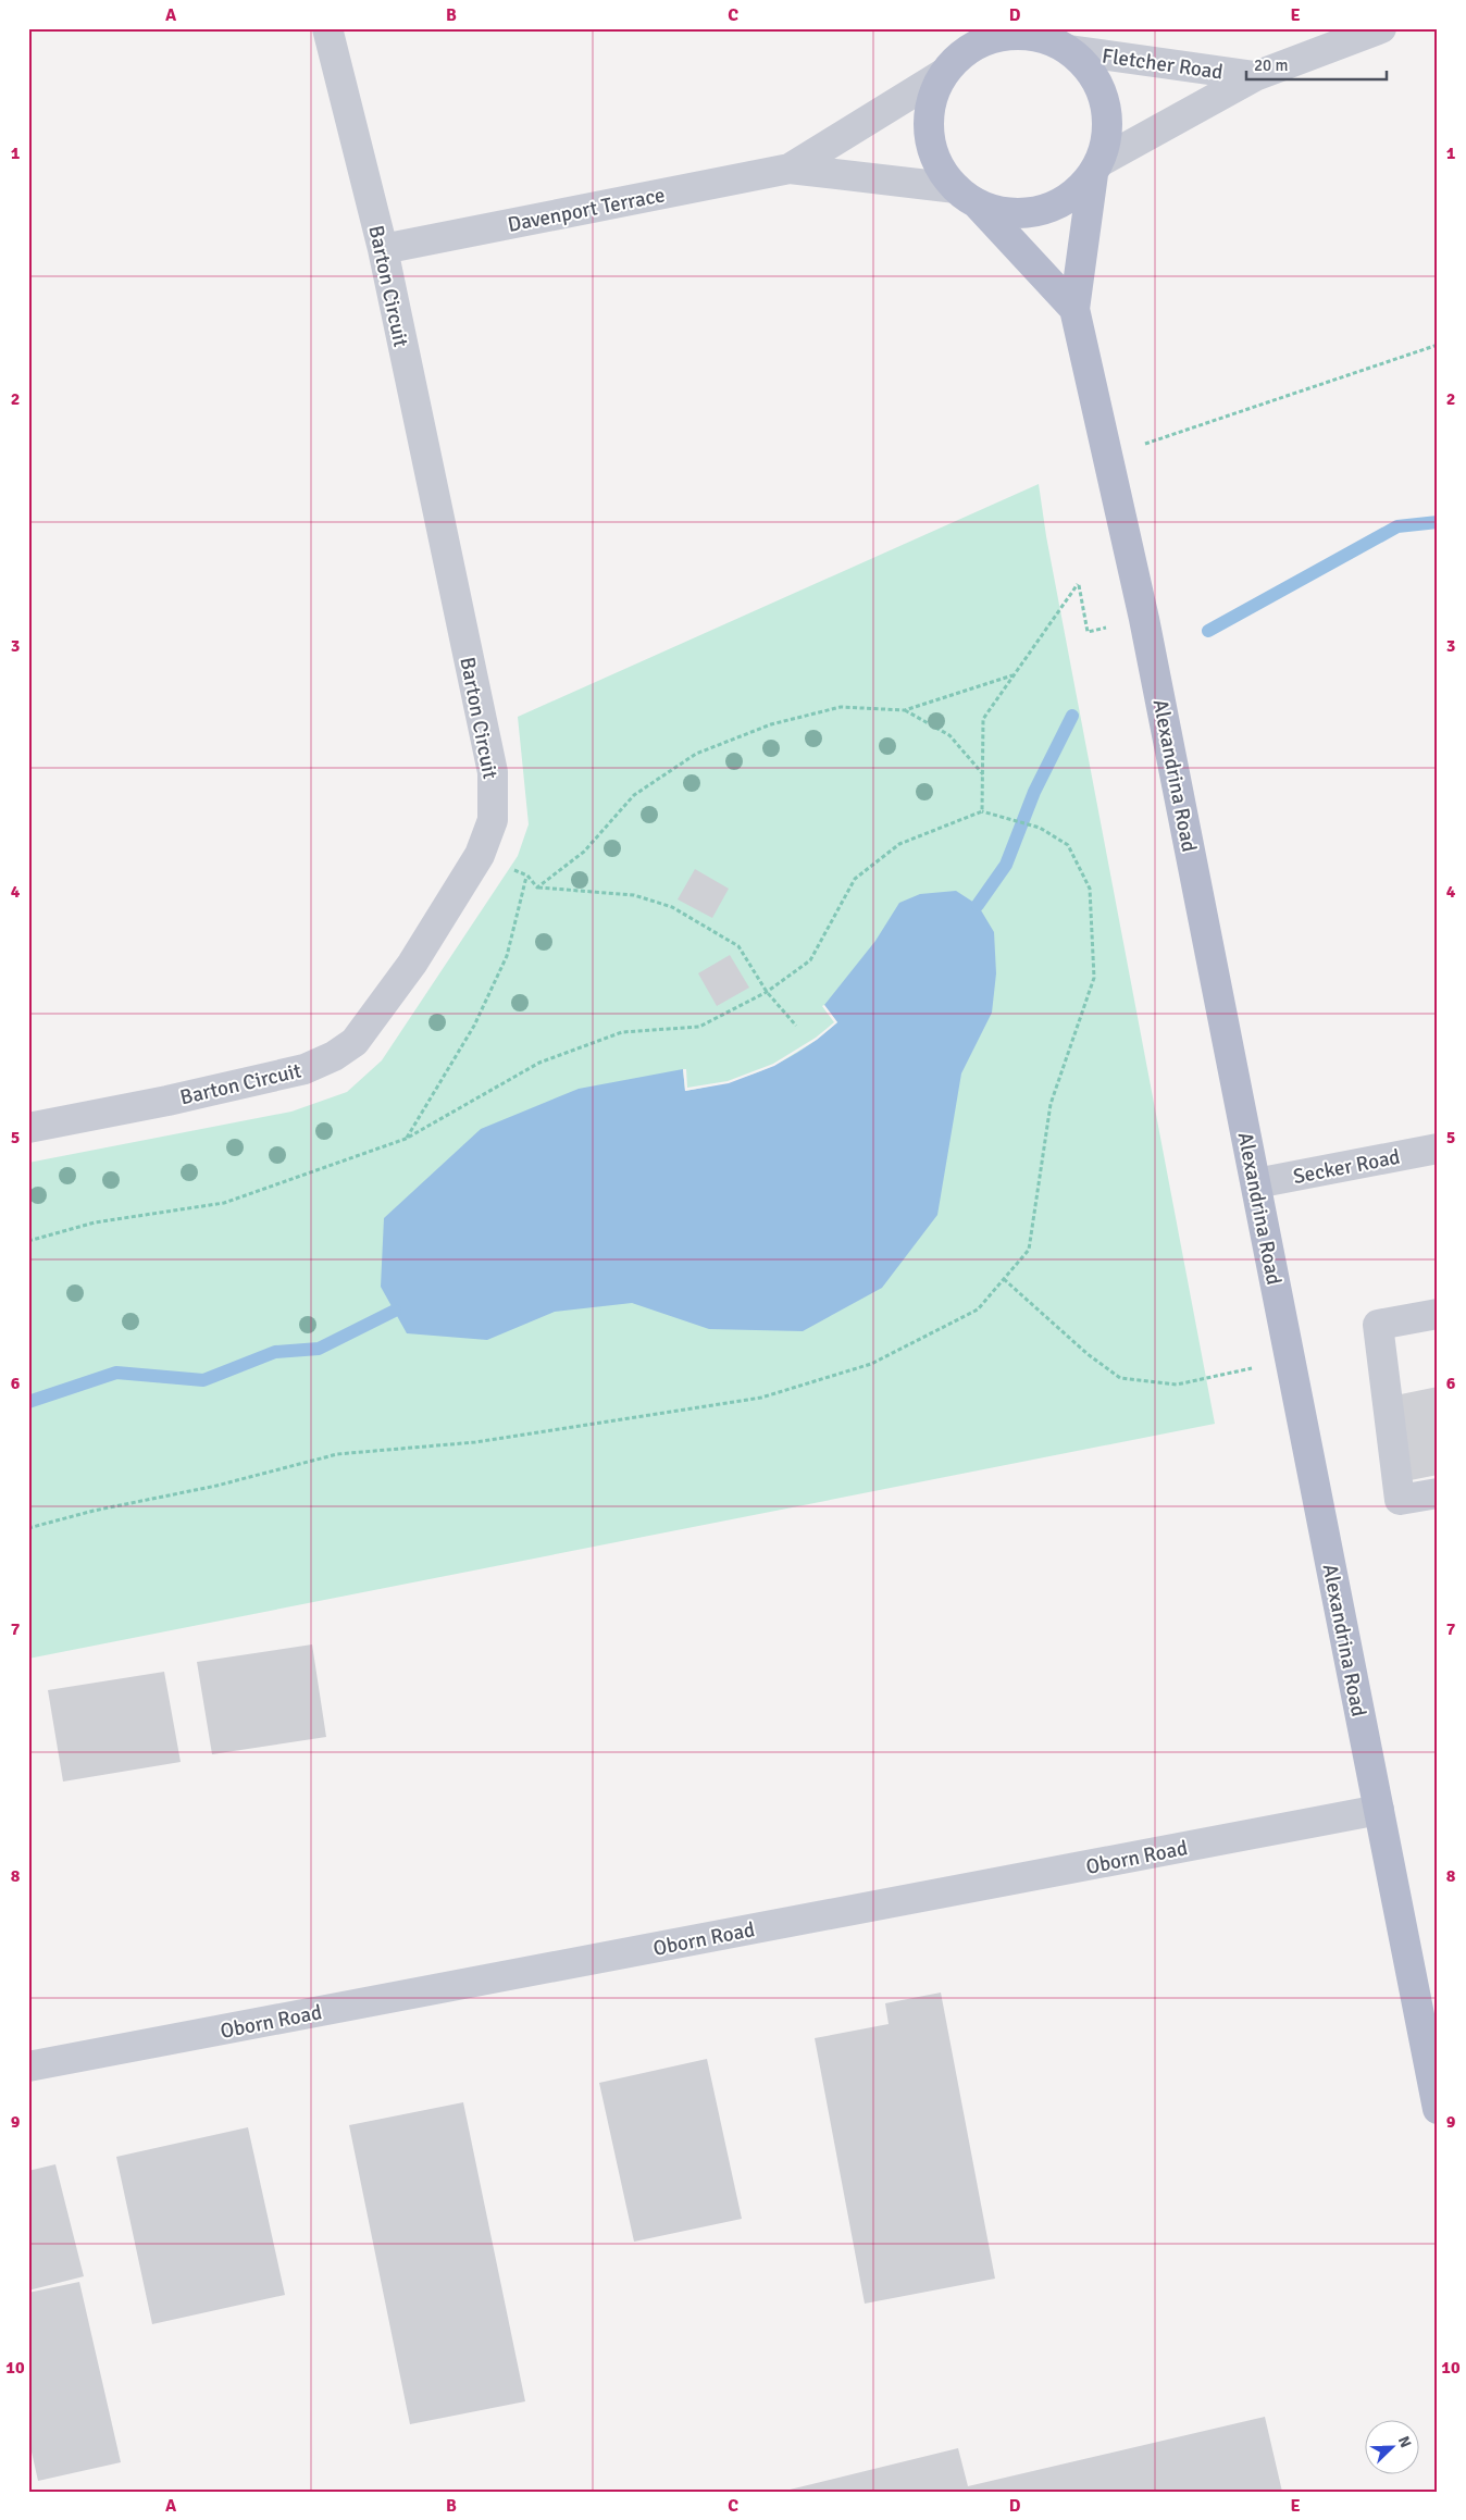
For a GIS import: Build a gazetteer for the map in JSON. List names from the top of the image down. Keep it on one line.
{"streets":{"main road":["Alexandrina Road"],"street":["Fletcher Road","Davenport Terrace","Barton Circuit","Secker Road","Oborn Road"]},"crossings":[["Fletcher Road","Davenport Terrace"],["Fletcher Road","Alexandrina Road"],["Davenport Terrace","Barton Circuit"],["Davenport Terrace","Alexandrina Road"],["Alexandrina Road","Secker Road"],["Alexandrina Road","Oborn Road"]],"scale_bar":"20 m","north":"top right","grid":{"columns":["A","B","C","D","E"],"rows":["1","2","3","4","5","6","7","8","9","10"]}}
